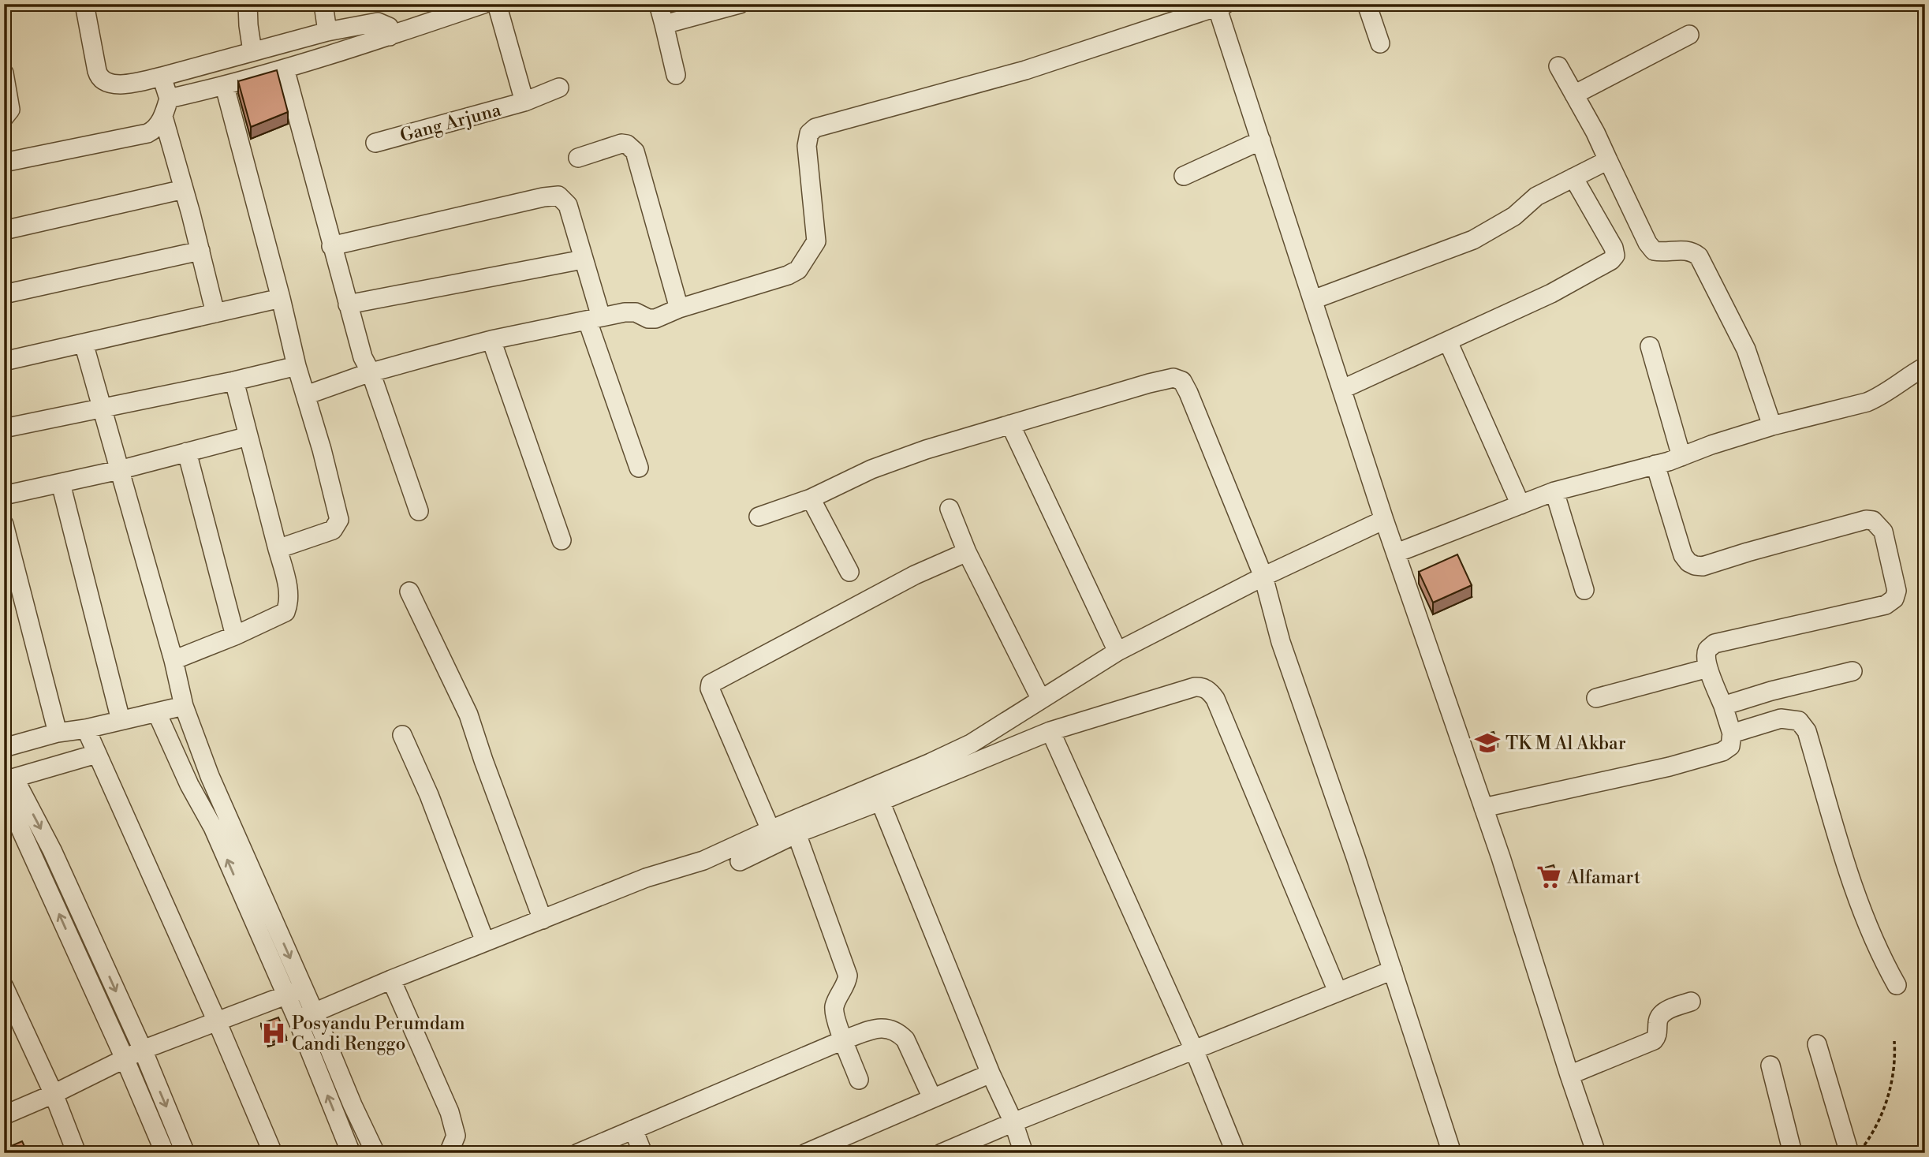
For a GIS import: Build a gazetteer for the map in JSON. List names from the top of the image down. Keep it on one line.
{"streets":{"street":["Gang Arjuna"]},"places":{"school or university":["TK M Al Akbar"],"supermarket":["Alfamart"],"hospital":["Posyandu Perumdam Candi Renggo"]}}
